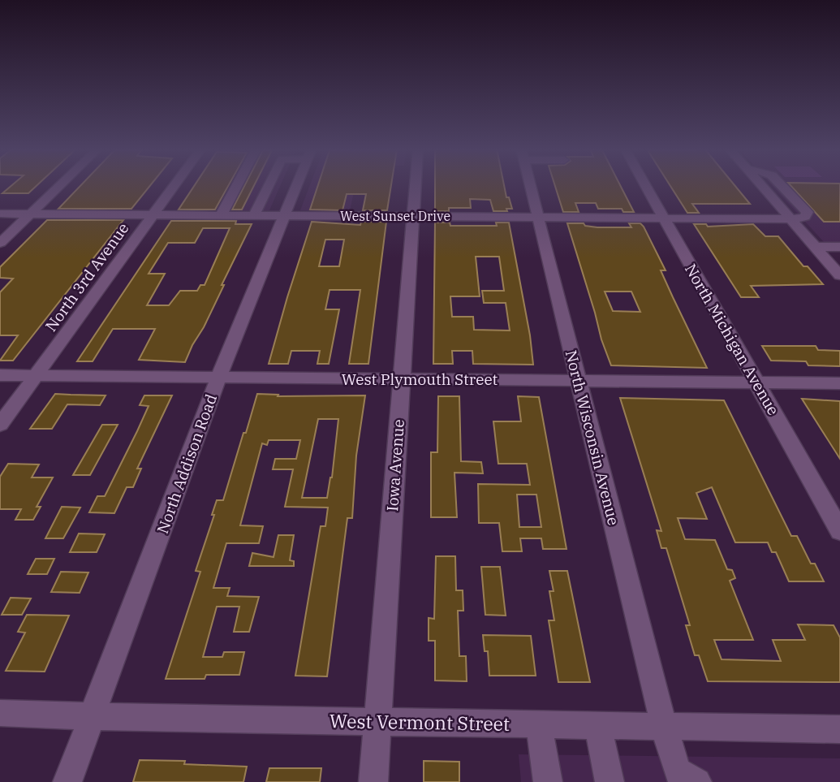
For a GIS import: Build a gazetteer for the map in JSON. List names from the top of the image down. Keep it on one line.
{"streets":{"street":["West Sunset Drive","North 3rd Avenue","North Michigan Avenue","West Plymouth Street","North Wisconsin Avenue","North Addison Road","Iowa Avenue","West Vermont Street"]},"crossings":[["West Sunset Drive","North 3rd Avenue"],["West Sunset Drive","North Michigan Avenue"],["West Sunset Drive","North Wisconsin Avenue"],["West Sunset Drive","North Addison Road"],["West Sunset Drive","Iowa Avenue"],["North 3rd Avenue","West Plymouth Street"],["North Michigan Avenue","West Plymouth Street"],["West Plymouth Street","North Wisconsin Avenue"],["West Plymouth Street","North Addison Road"],["West Plymouth Street","Iowa Avenue"],["North Wisconsin Avenue","West Vermont Street"],["North Addison Road","West Vermont Street"],["Iowa Avenue","West Vermont Street"]]}
